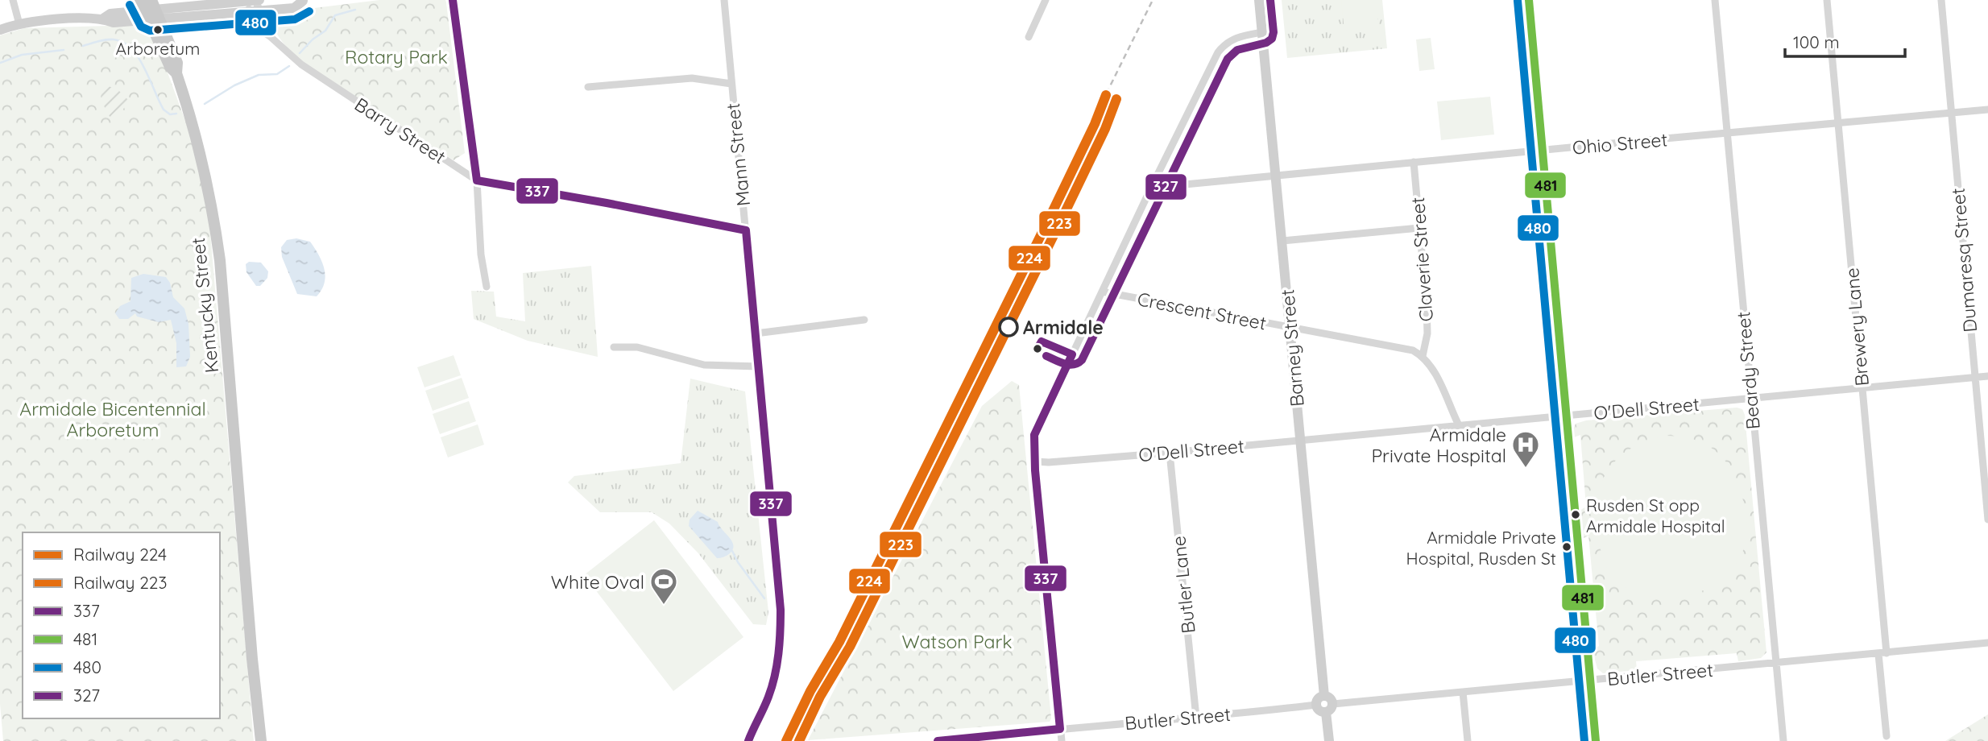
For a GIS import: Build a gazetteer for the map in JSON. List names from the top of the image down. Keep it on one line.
{"streets":{"main road":["Kentucky Street"],"street":["Barry Street","Ohio Street","Mann Street","Claverie Street","Dumaresq Street","Crescent Street","Brewery Lane","Barney Street","Beardy Street","O'Dell Street","Butler Lane","Butler Street"]},"crossings":[["Barry Street","Mann Street"],["Ohio Street","Claverie Street"],["Ohio Street","Dumaresq Street"],["Ohio Street","Brewery Lane"],["Ohio Street","Barney Street"],["Ohio Street","Beardy Street"],["Claverie Street","Crescent Street"],["Dumaresq Street","O'Dell Street"],["Crescent Street","Barney Street"],["Brewery Lane","O'Dell Street"],["Brewery Lane","Butler Street"],["Barney Street","O'Dell Street"],["Barney Street","Butler Street"],["Beardy Street","O'Dell Street"],["Beardy Street","Butler Street"],["O'Dell Street","Butler Lane"],["Butler Lane","Butler Street"]],"parks":["Rotary Park","Armidale Bicentennial Arboretum","Watson Park"],"places":{"other":["Arboretum","Armidale","Rusden St opp Armidale Hospital","Armidale Private Hospital, Rusden St"],"hospital":["Armidale Private Hospital"],"sports":["White Oval"]},"lines":["transit line 337","transit line 481","transit line 327","transit line 480","rail line 224","rail line 223"],"legend":["Railway 224","Railway 223","337","481","480","327"],"scale_bar":"100 m"}
